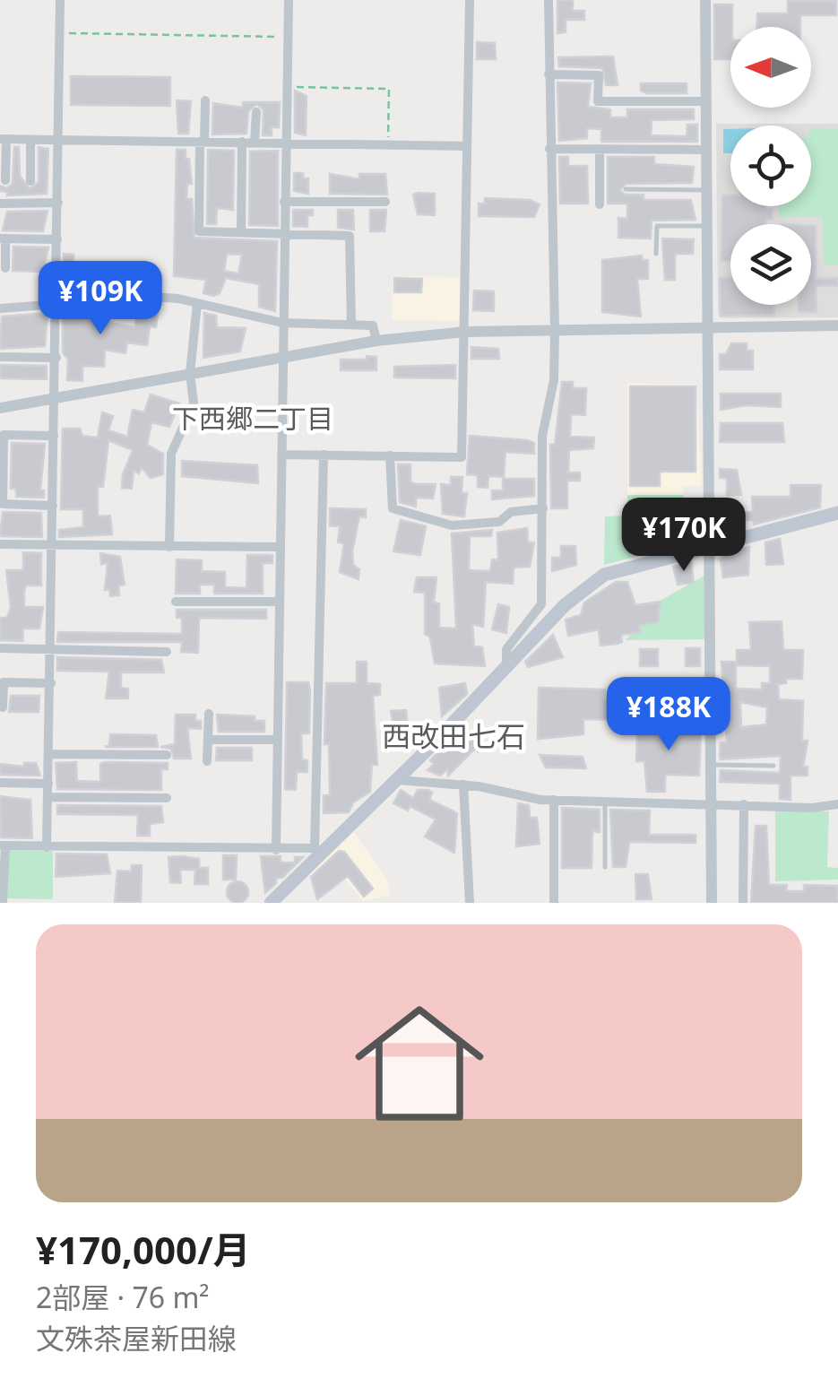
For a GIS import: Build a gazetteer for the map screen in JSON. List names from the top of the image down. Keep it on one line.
{"districts":["下西郷二丁目","西改田七石"],"north":"left","page":{"price":["¥109K","¥170K","¥188K"],"list":[{"name":"¥170,000/月","note":"2部屋 · 76 m² · 文殊茶屋新田線"}]}}
